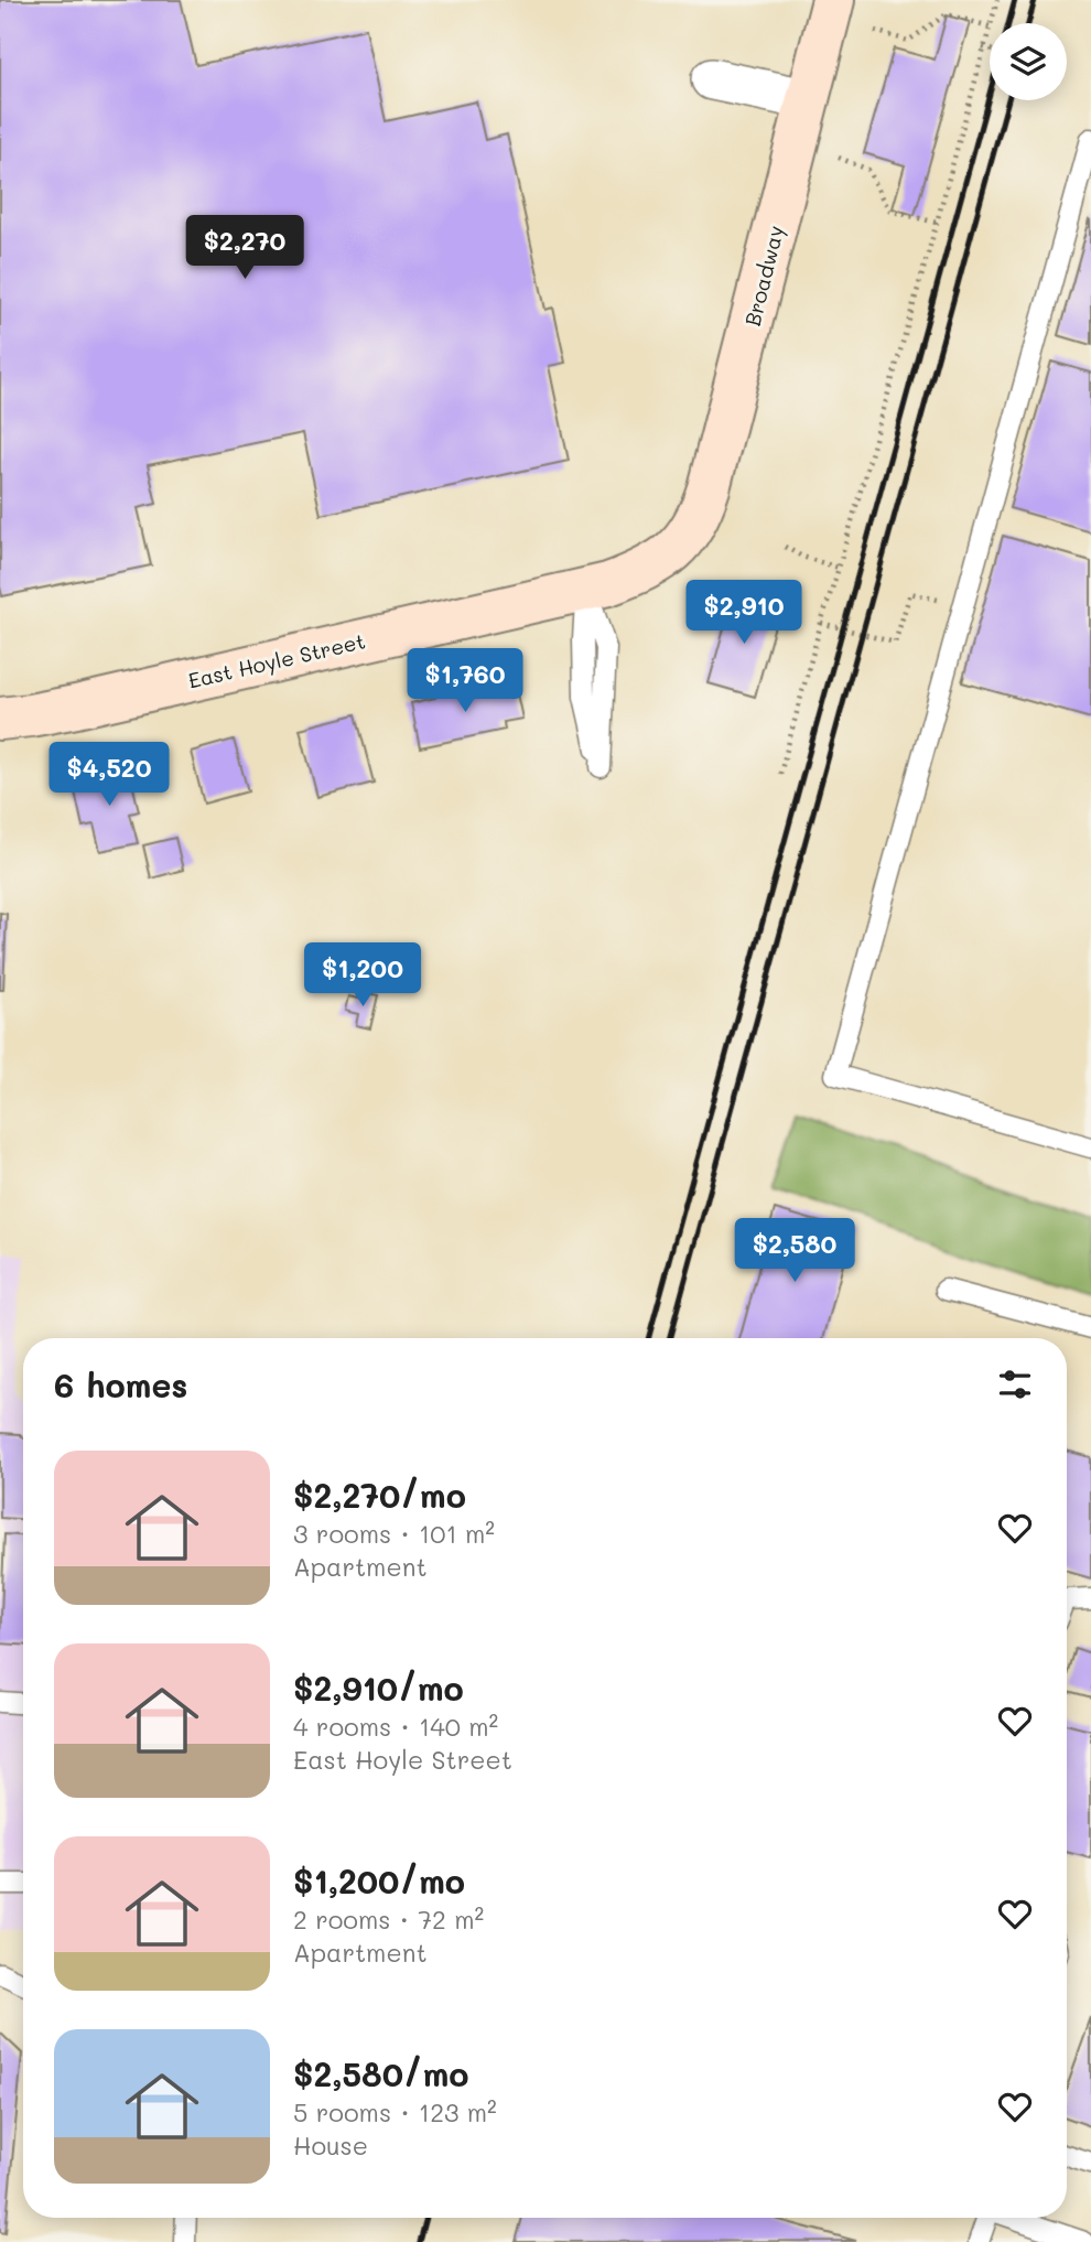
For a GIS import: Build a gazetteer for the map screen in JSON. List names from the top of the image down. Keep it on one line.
{"streets":{"street":["Broadway","East Hoyle Street"]},"crossings":[["Broadway","East Hoyle Street"]],"page":{"price":["$2,270","$2,910","$1,760","$4,520","$1,200","$2,580"],"heading":"6 homes","list":[{"name":"$2,270/mo","note":"3 rooms · 101 m² · Apartment"},{"name":"$2,910/mo","note":"4 rooms · 140 m² · East Hoyle Street"},{"name":"$1,200/mo","note":"2 rooms · 72 m² · Apartment"},{"name":"$2,580/mo","note":"5 rooms · 123 m² · House"}]}}
